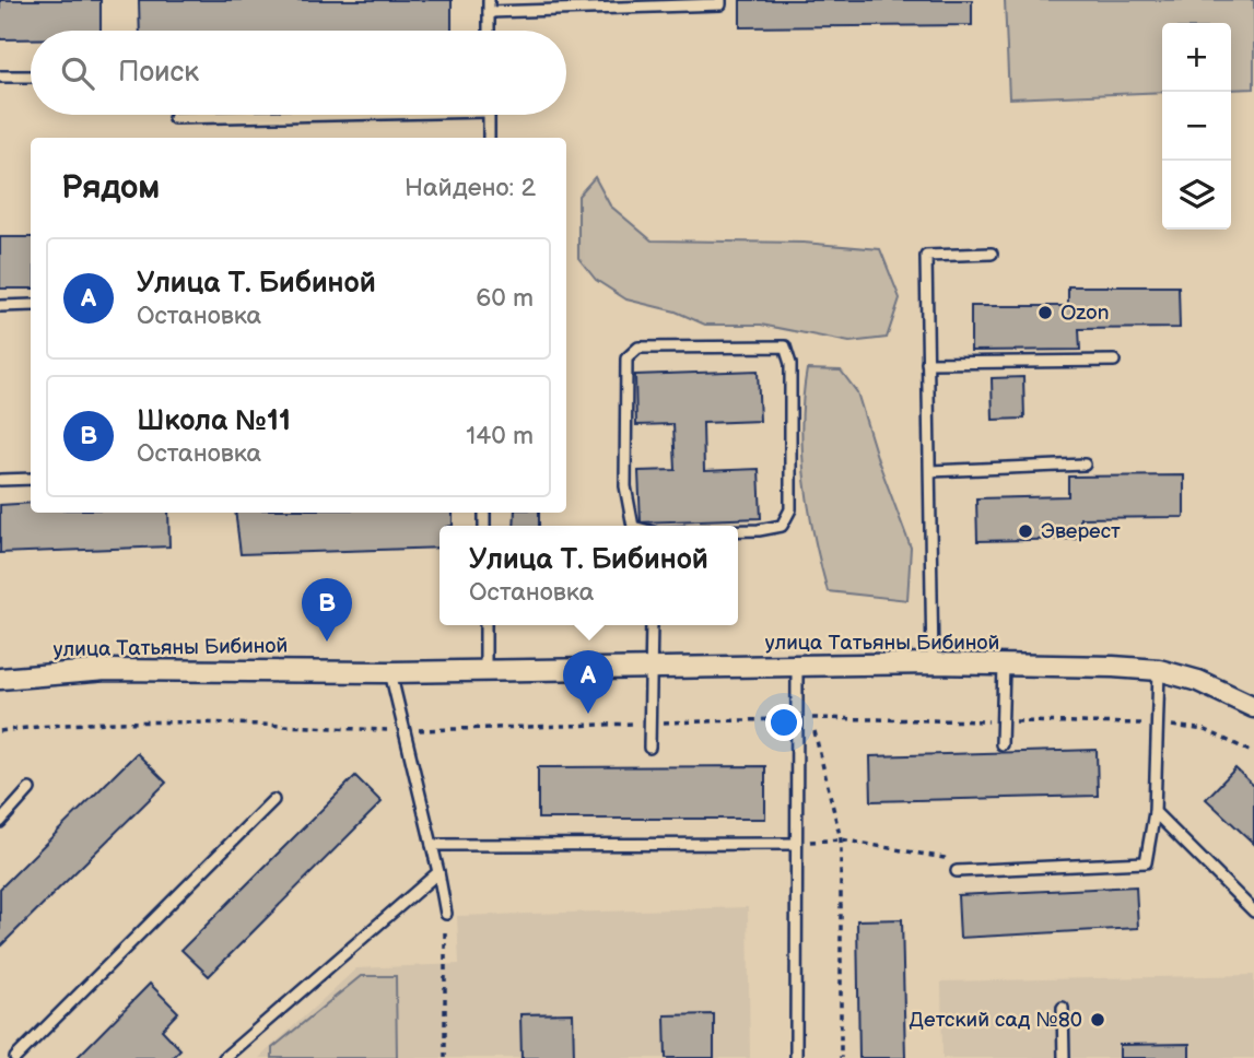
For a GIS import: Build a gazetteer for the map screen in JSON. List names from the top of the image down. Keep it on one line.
{"streets":{"street":["улица Татьяны Бибиной"]},"places":["Ozon","Эверест","Детский сад №80"],"page":{"map_buttons":["+","−"],"search":"Поиск","heading":["Рядом","Найдено: 2"],"list":[{"mark":"A","name":"Улица Т. Бибиной","note":"Остановка","value":"60 m"},{"mark":"B","name":"Школа №11","note":"Остановка","value":"140 m"}],"popup":["Улица Т. Бибиной","Остановка"],"pins":["B","A"]}}
